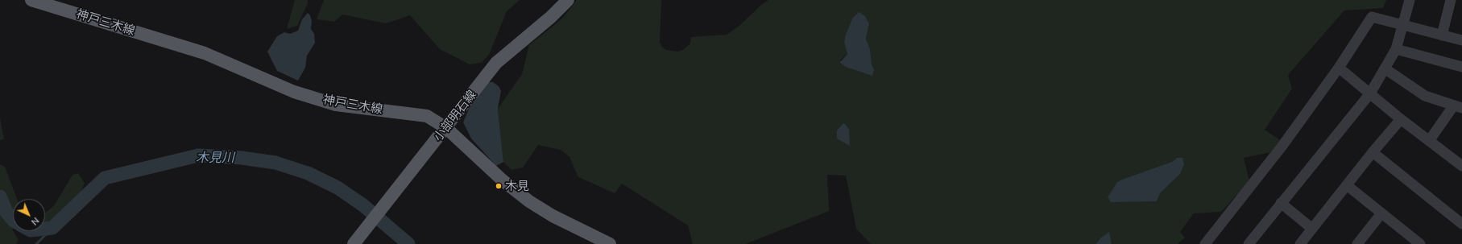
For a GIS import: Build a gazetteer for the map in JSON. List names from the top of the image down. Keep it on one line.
{"streets":{"main road":["神戸三木線","小部明石線"]},"crossings":[["神戸三木線","小部明石線"]],"water":["木見川"],"places":["木見"],"north":"bottom right"}
